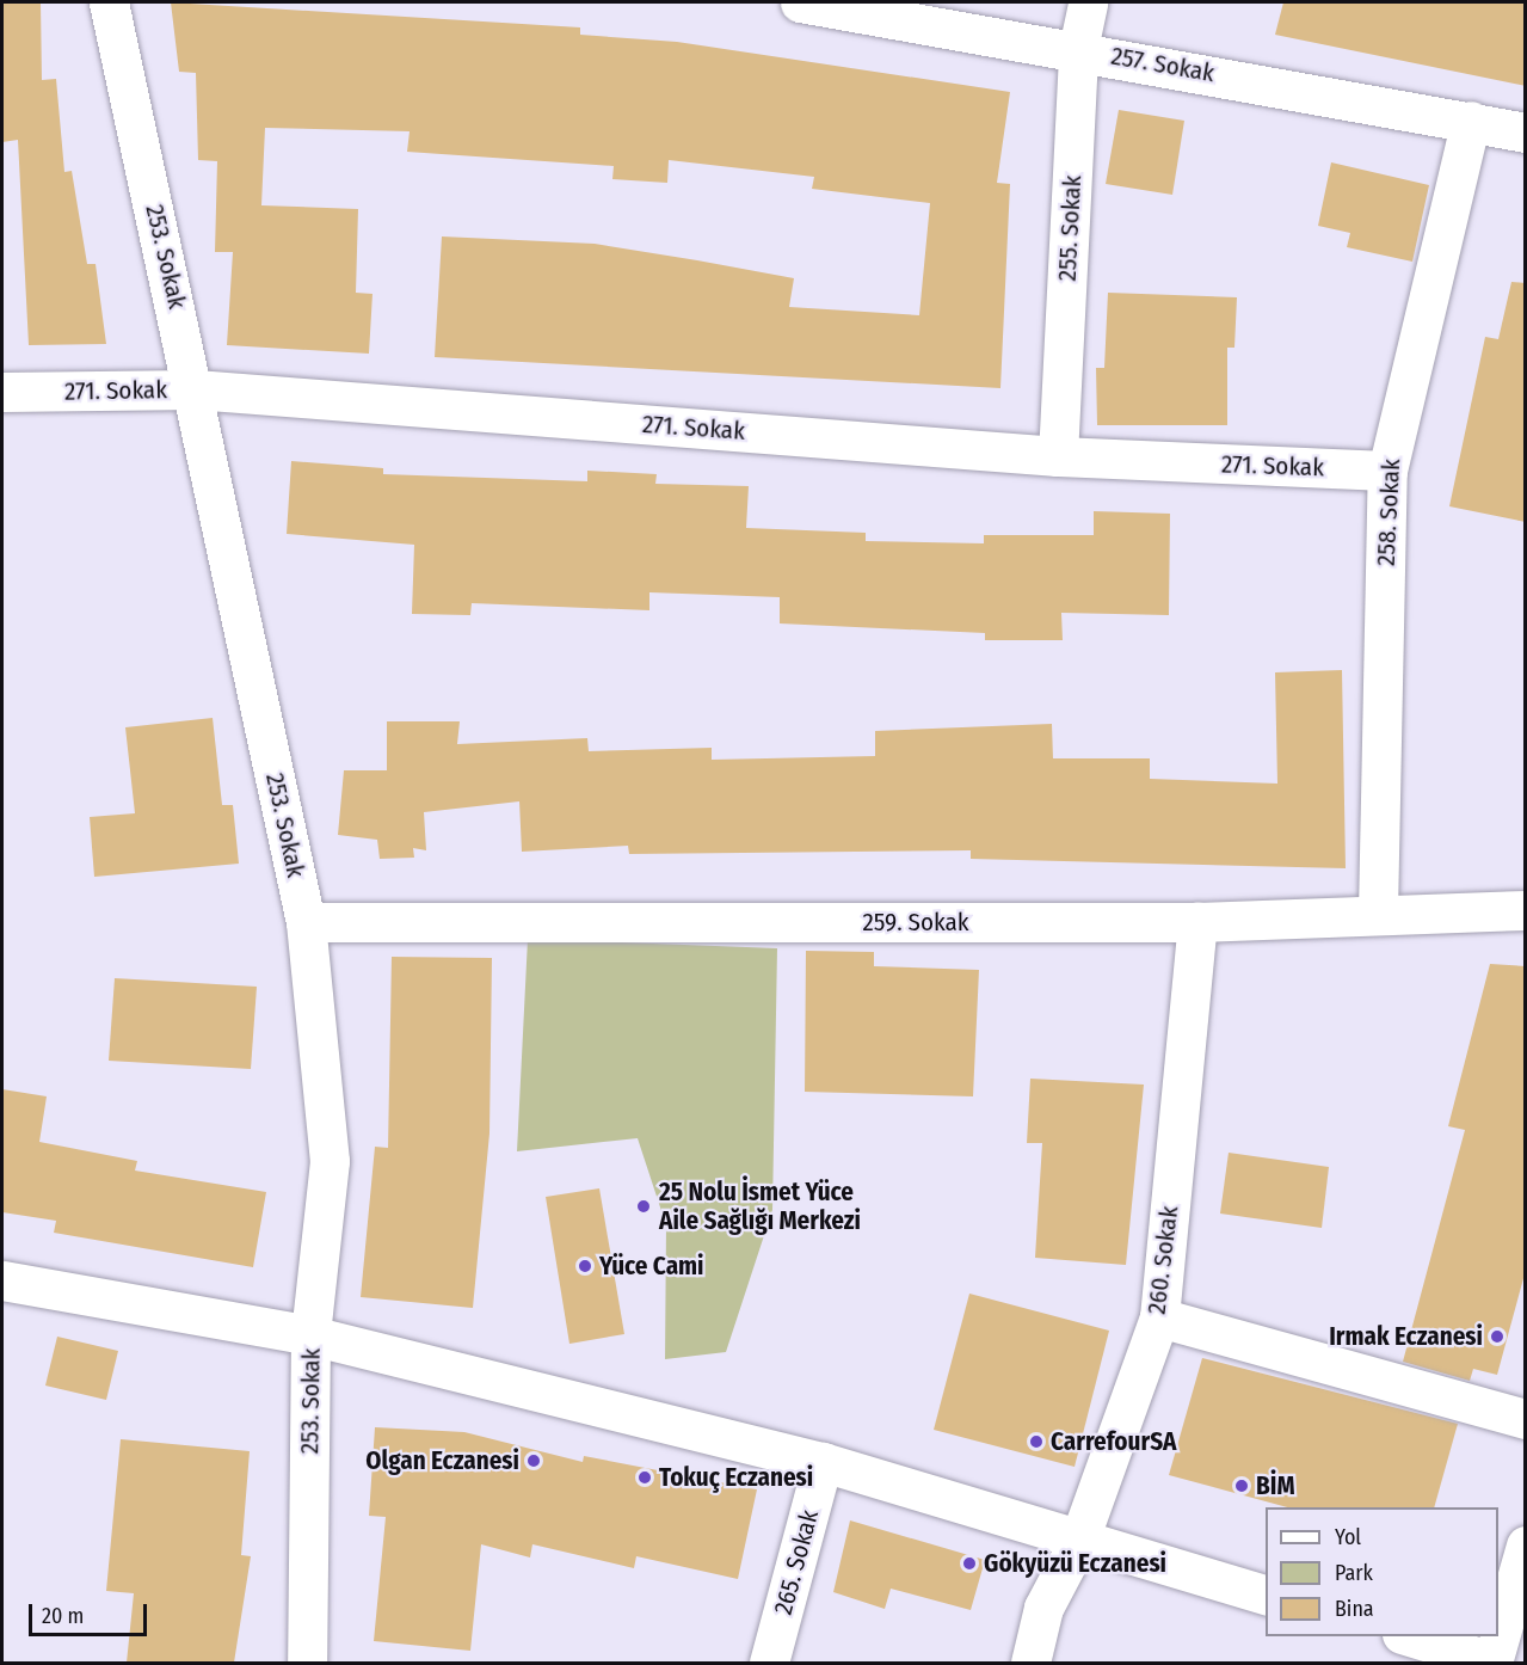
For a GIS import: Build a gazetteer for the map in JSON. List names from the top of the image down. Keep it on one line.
{"streets":{"street":["257. Sokak","255. Sokak","253. Sokak","271. Sokak","258. Sokak","259. Sokak","260. Sokak","265. Sokak"]},"crossings":[["257. Sokak","255. Sokak"],["257. Sokak","258. Sokak"],["255. Sokak","271. Sokak"],["253. Sokak","271. Sokak"],["253. Sokak","259. Sokak"],["271. Sokak","258. Sokak"],["258. Sokak","259. Sokak"],["259. Sokak","260. Sokak"]],"places":["25 Nolu İsmet Yüce Aile Sağlığı Merkezi","Yüce Cami","Irmak Eczanesi","CarrefourSA","Olgan Eczanesi","Tokuç Eczanesi","BİM","Gökyüzü Eczanesi"],"legend":["Yol","Park","Bina"],"scale_bar":"20 m"}
